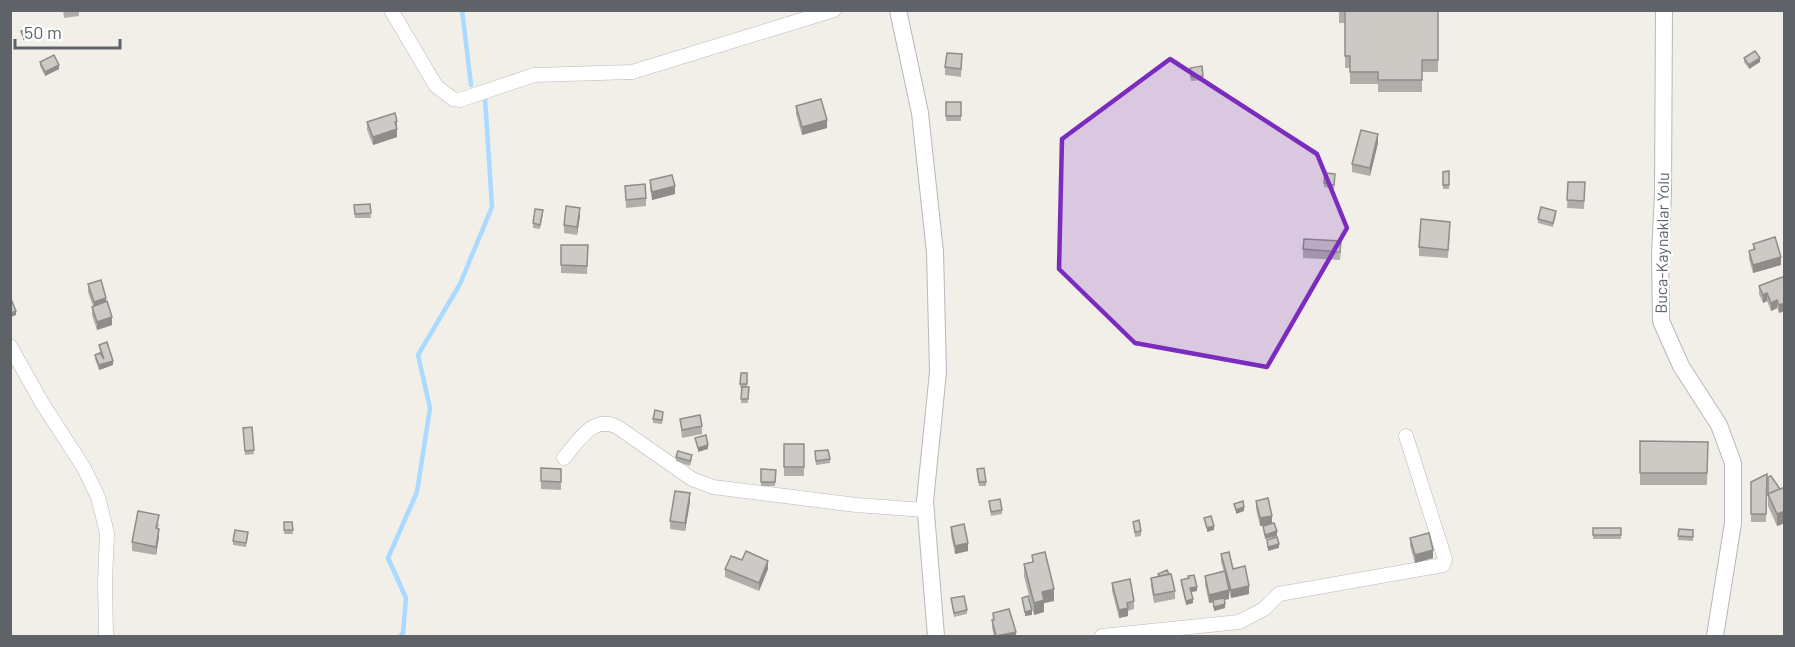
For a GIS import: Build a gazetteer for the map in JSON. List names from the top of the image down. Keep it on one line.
{"streets":{"street":["Buca-Kaynaklar Yolu"]},"scale_bar":"50 m"}
